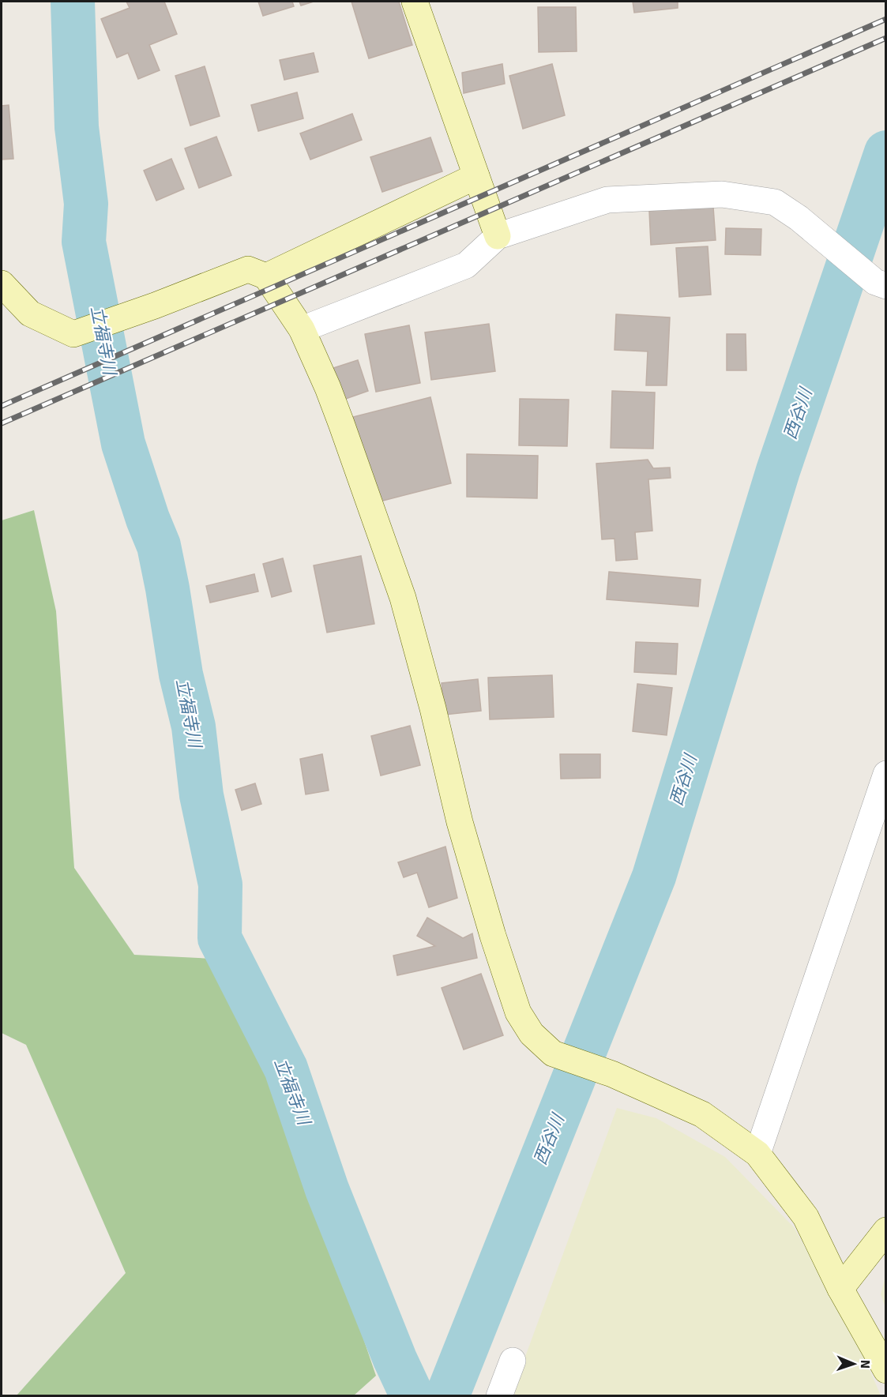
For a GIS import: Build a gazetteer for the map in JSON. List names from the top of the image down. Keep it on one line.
{"water":["立福寺川","西谷川"],"north":"right"}
